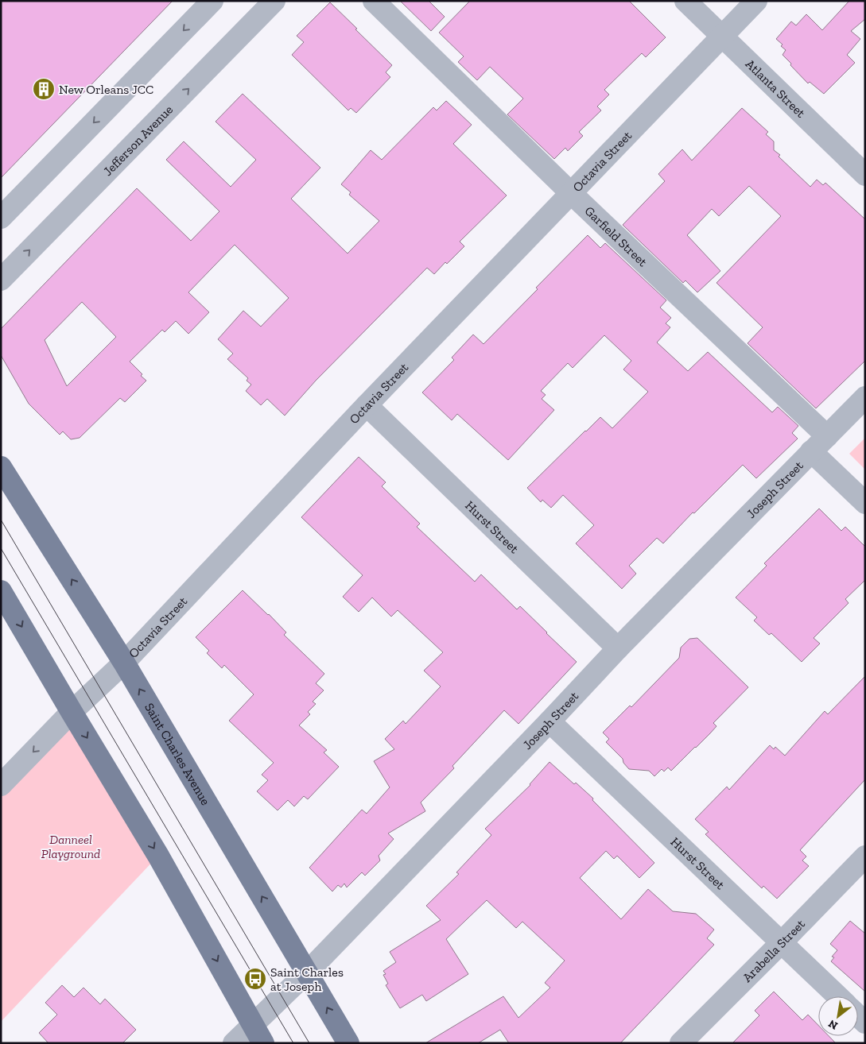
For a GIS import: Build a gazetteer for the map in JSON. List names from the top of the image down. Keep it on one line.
{"streets":{"main road":["Saint Charles Avenue"],"street":["Atlanta Street","Jefferson Avenue","Octavia Street","Garfield Street","Joseph Street","Hurst Street","Arabella Street"]},"crossings":[["Atlanta Street","Octavia Street"],["Octavia Street","Garfield Street"],["Octavia Street","Hurst Street"],["Octavia Street","Saint Charles Avenue"],["Garfield Street","Joseph Street"],["Joseph Street","Hurst Street"],["Joseph Street","Saint Charles Avenue"],["Hurst Street","Arabella Street"]],"parks":["Danneel Playground"],"places":{"building":["New Orleans JCC"],"bus stop":["Saint Charles at Joseph"]},"north":"bottom left"}
